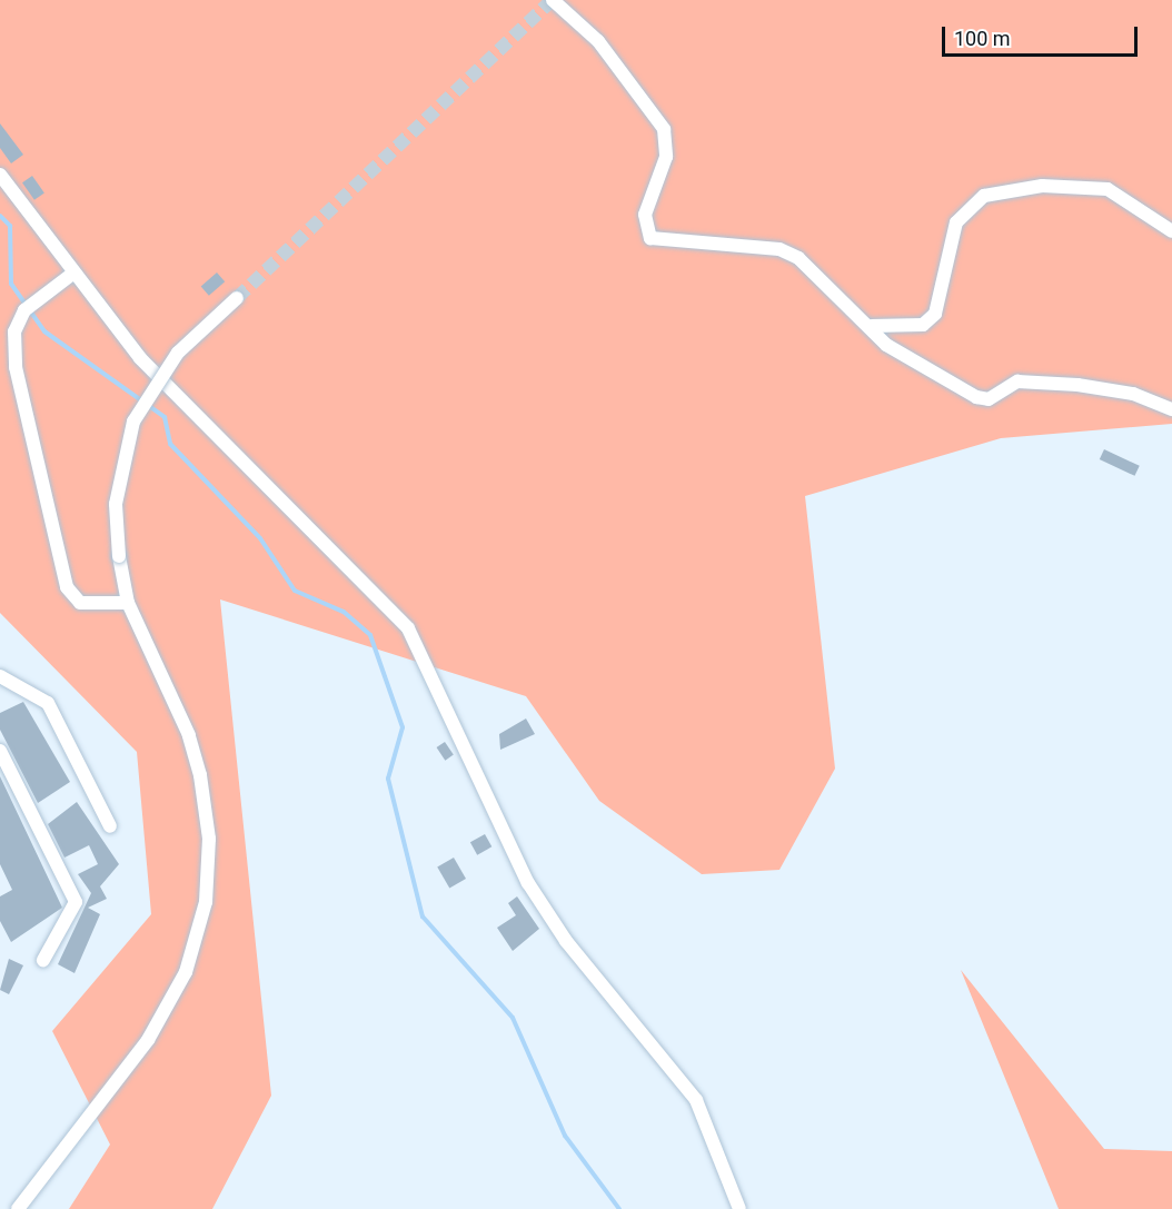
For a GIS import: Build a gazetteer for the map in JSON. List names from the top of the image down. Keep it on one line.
{"scale_bar":"100 m"}
